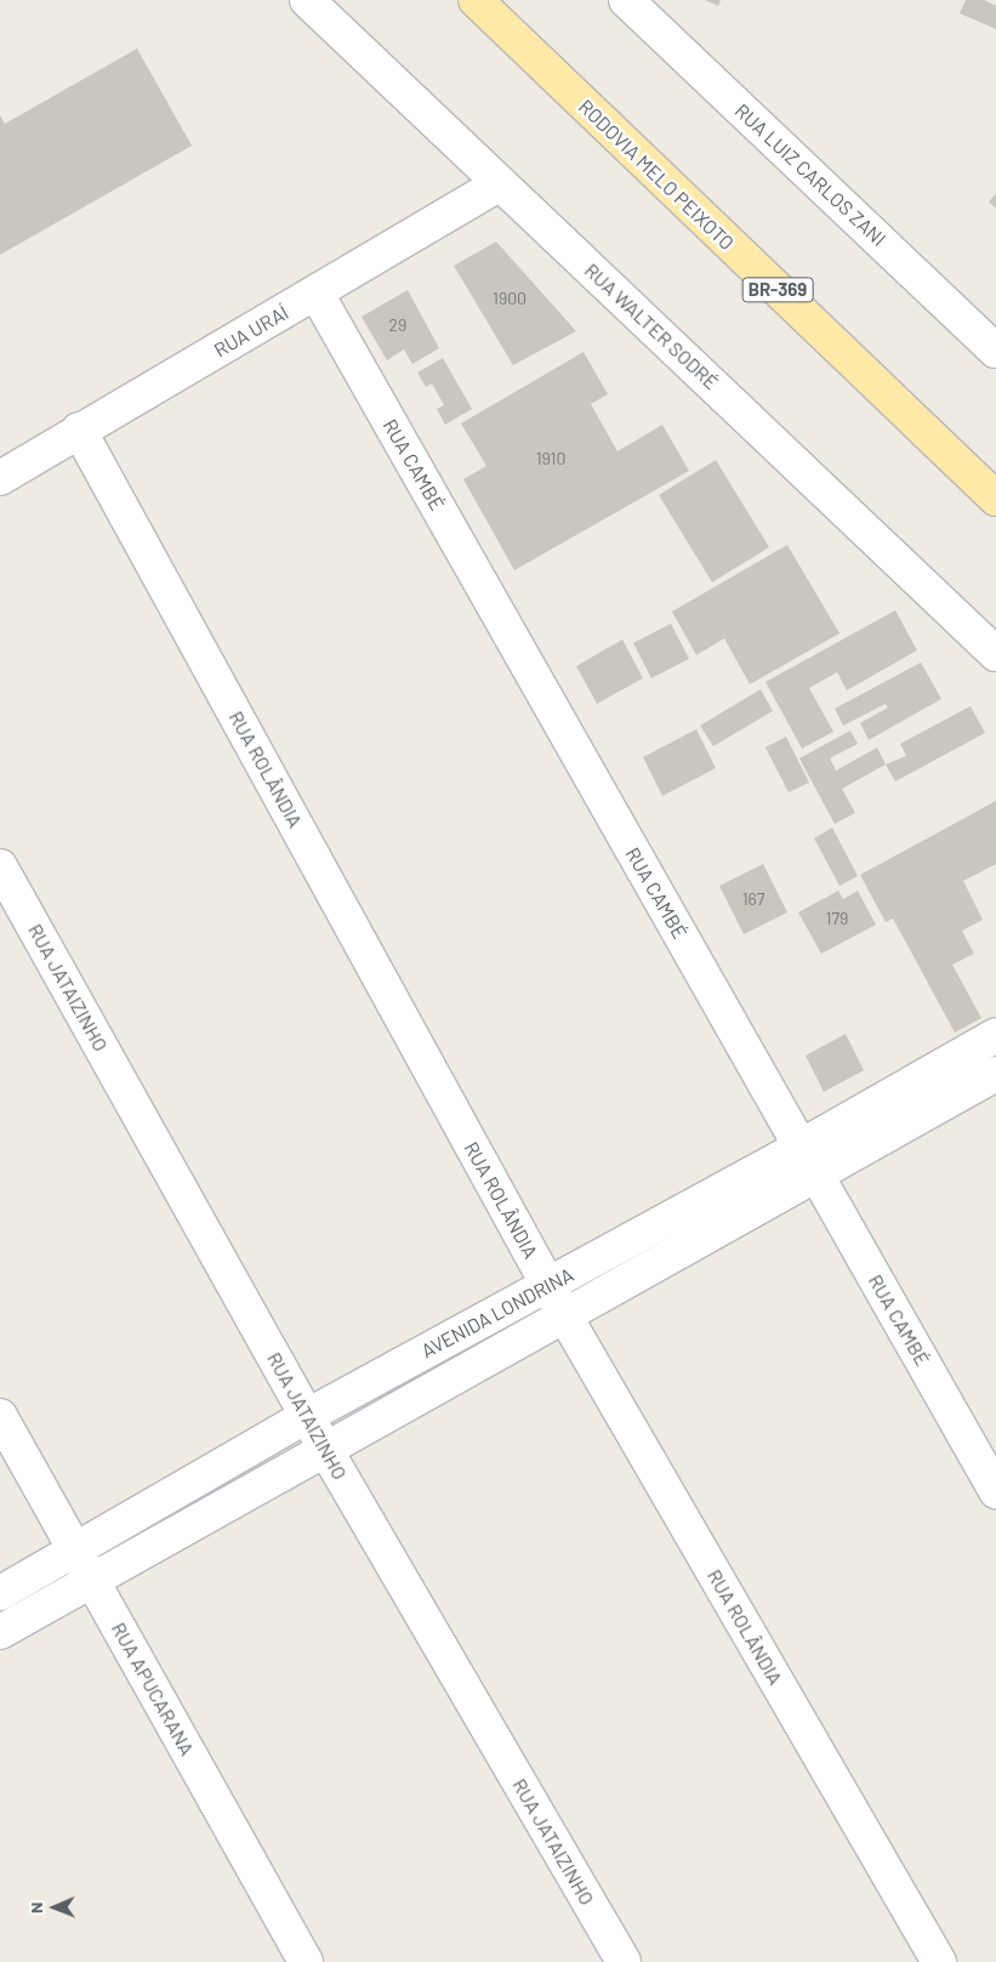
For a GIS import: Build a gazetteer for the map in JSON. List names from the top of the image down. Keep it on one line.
{"streets":{"main road":["RODOVIA MELO PEIXOTO","BR-369"],"street":["RUA LUIZ CARLOS ZANI","RUA WALTER SODRÉ","RUA URAÍ","RUA CAMBÉ","RUA ROLÂNDIA","RUA JATAIZINHO","AVENIDA LONDRINA","RUA APUCARANA"]},"crossings":[["RUA WALTER SODRÉ","RUA URAÍ"],["RUA URAÍ","RUA CAMBÉ"],["RUA URAÍ","RUA ROLÂNDIA"],["RUA CAMBÉ","AVENIDA LONDRINA"],["RUA ROLÂNDIA","AVENIDA LONDRINA"],["RUA JATAIZINHO","AVENIDA LONDRINA"],["AVENIDA LONDRINA","RUA APUCARANA"]],"house_numbers":["1900","29","1910","167","179"],"north":"left"}
